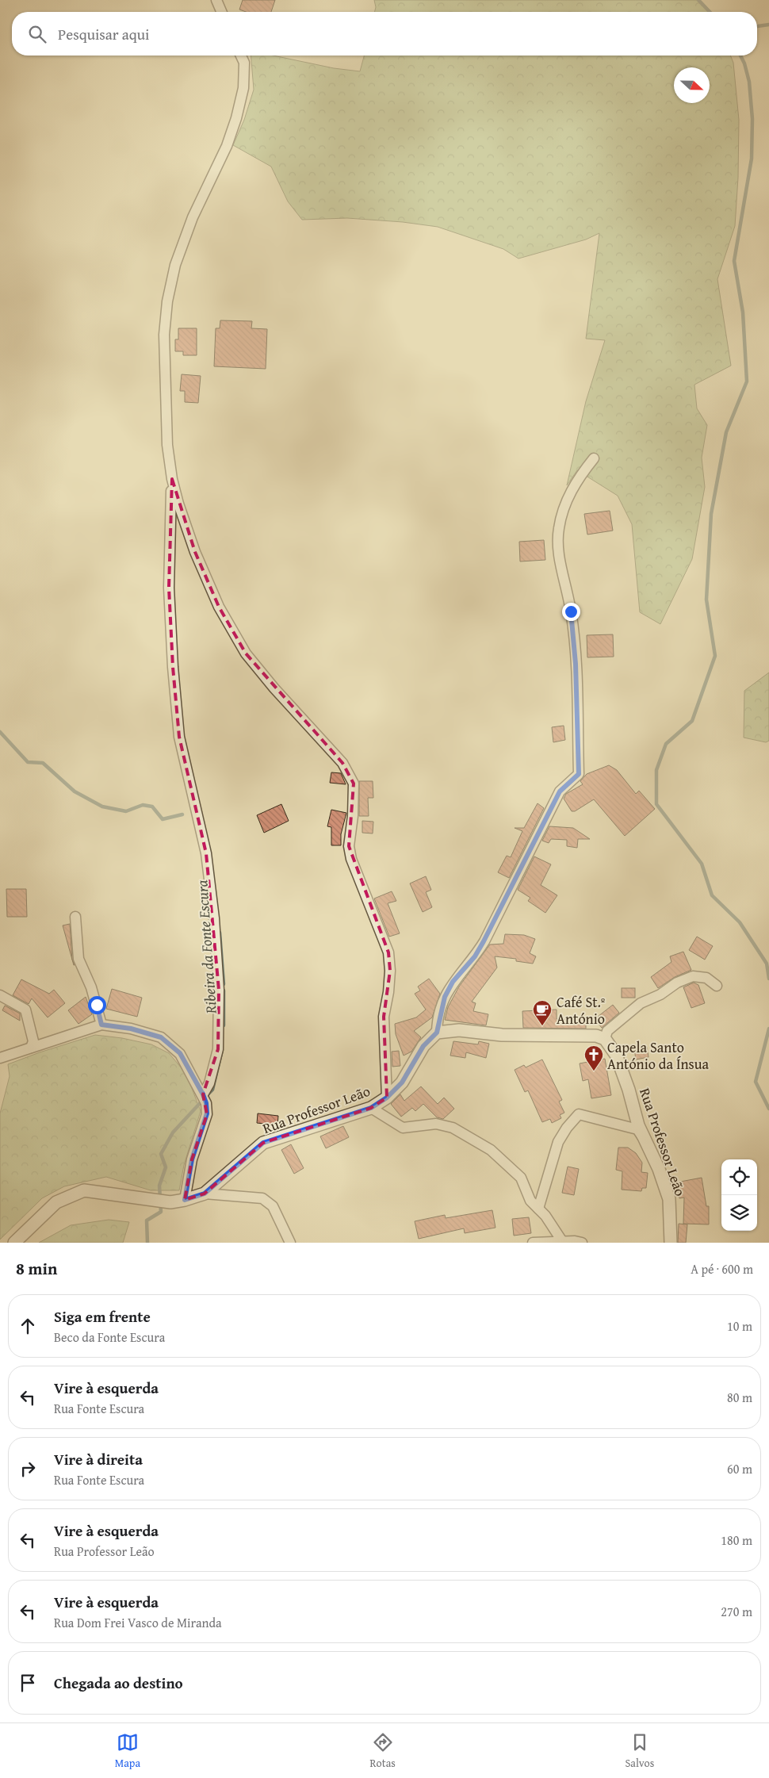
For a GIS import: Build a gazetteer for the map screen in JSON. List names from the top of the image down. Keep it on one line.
{"streets":{"street":["Rua Professor Leão"]},"water":["Ribeira da Fonte Escura"],"places":{"cafe":["Café St.º António"],"church":["Capela Santo António da Ínsua"]},"north":"right","page":{"search":"Pesquisar aqui","heading":["8 min","A pé · 600 m"],"list":[["Siga em frente","Beco da Fonte Escura","10 m"],["Vire à esquerda","Rua Fonte Escura","80 m"],["Vire à direita","Rua Fonte Escura","60 m"],["Vire à esquerda","Rua Professor Leão","180 m"],["Vire à esquerda","Rua Dom Frei Vasco de Miranda","270 m"],"Chegada ao destino"],"nav":["Mapa","Rotas","Salvos"]}}
